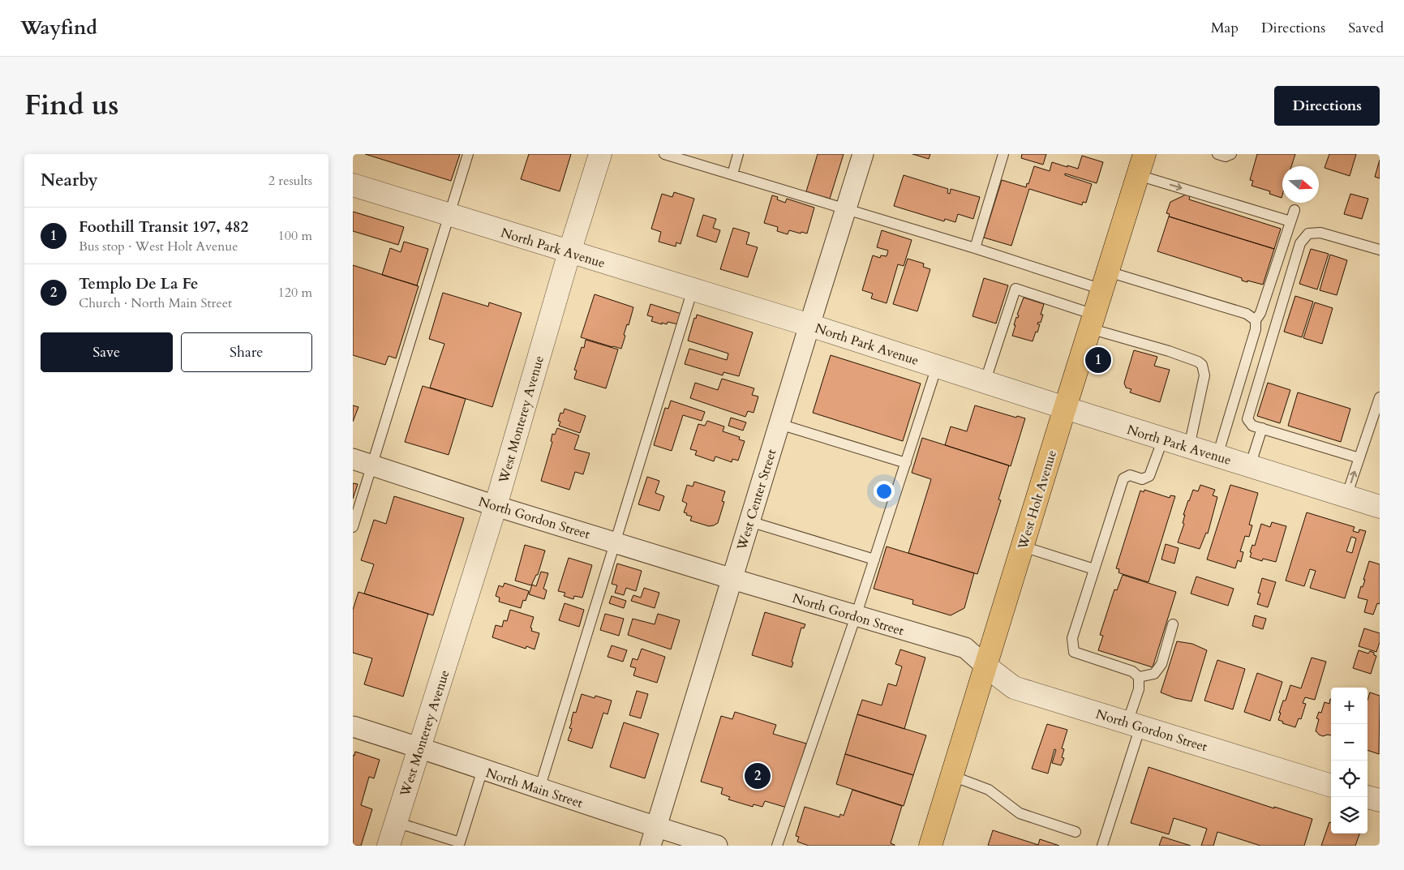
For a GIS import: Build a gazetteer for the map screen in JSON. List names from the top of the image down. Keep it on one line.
{"streets":{"main road":["West Holt Avenue"],"street":["North Park Avenue","West Monterey Avenue","West Center Street","North Gordon Street","North Main Street"]},"crossings":[["North Park Avenue","West Monterey Avenue"],["North Park Avenue","West Center Street"],["North Park Avenue","West Holt Avenue"],["West Monterey Avenue","North Gordon Street"],["West Monterey Avenue","North Main Street"],["West Center Street","North Gordon Street"],["West Center Street","North Main Street"],["West Holt Avenue","North Gordon Street"]],"north":"right","page":{"header":"Wayfind","nav":["Map","Directions","Saved"],"title":"Find us","buttons":["Directions",["Save","Share"]],"heading":["Nearby","2 results"],"list":[{"mark":"1","name":"Foothill Transit 197, 482","note":"Bus stop · West Holt Avenue","value":"100 m"},{"mark":"2","name":"Templo De La Fe","note":"Church · North Main Street","value":"120 m"}],"pins":["1","2"],"map_buttons":["+","−"]}}
